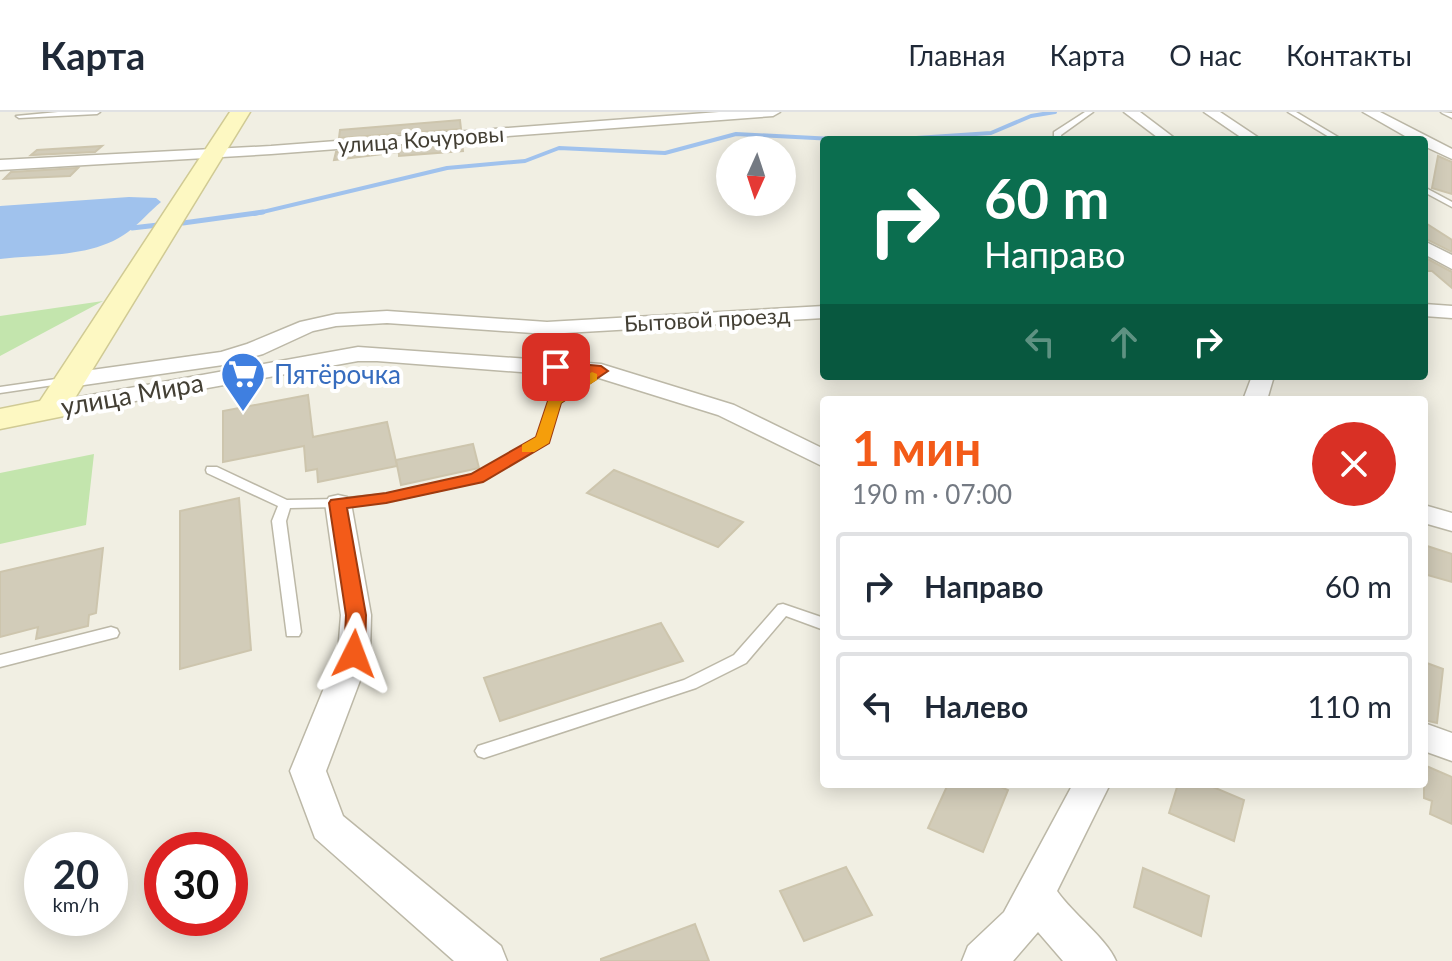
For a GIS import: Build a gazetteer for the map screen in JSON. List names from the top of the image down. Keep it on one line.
{"streets":{"street":["улица Кочуровы","Бытовой проезд","улица Мира"]},"places":{"supermarket":["Пятёрочка"]},"north":"bottom","page":{"header":"Карта","nav":["Главная","Карта","О нас","Контакты"],"turn":["60 m","Направо"],"heading":["1 мин","190 m · 07:00"],"list":[{"name":"Направо","value":"60 m"},{"name":"Налево","value":"110 m"}],"speed":"20 km/h","limit":"30"}}
